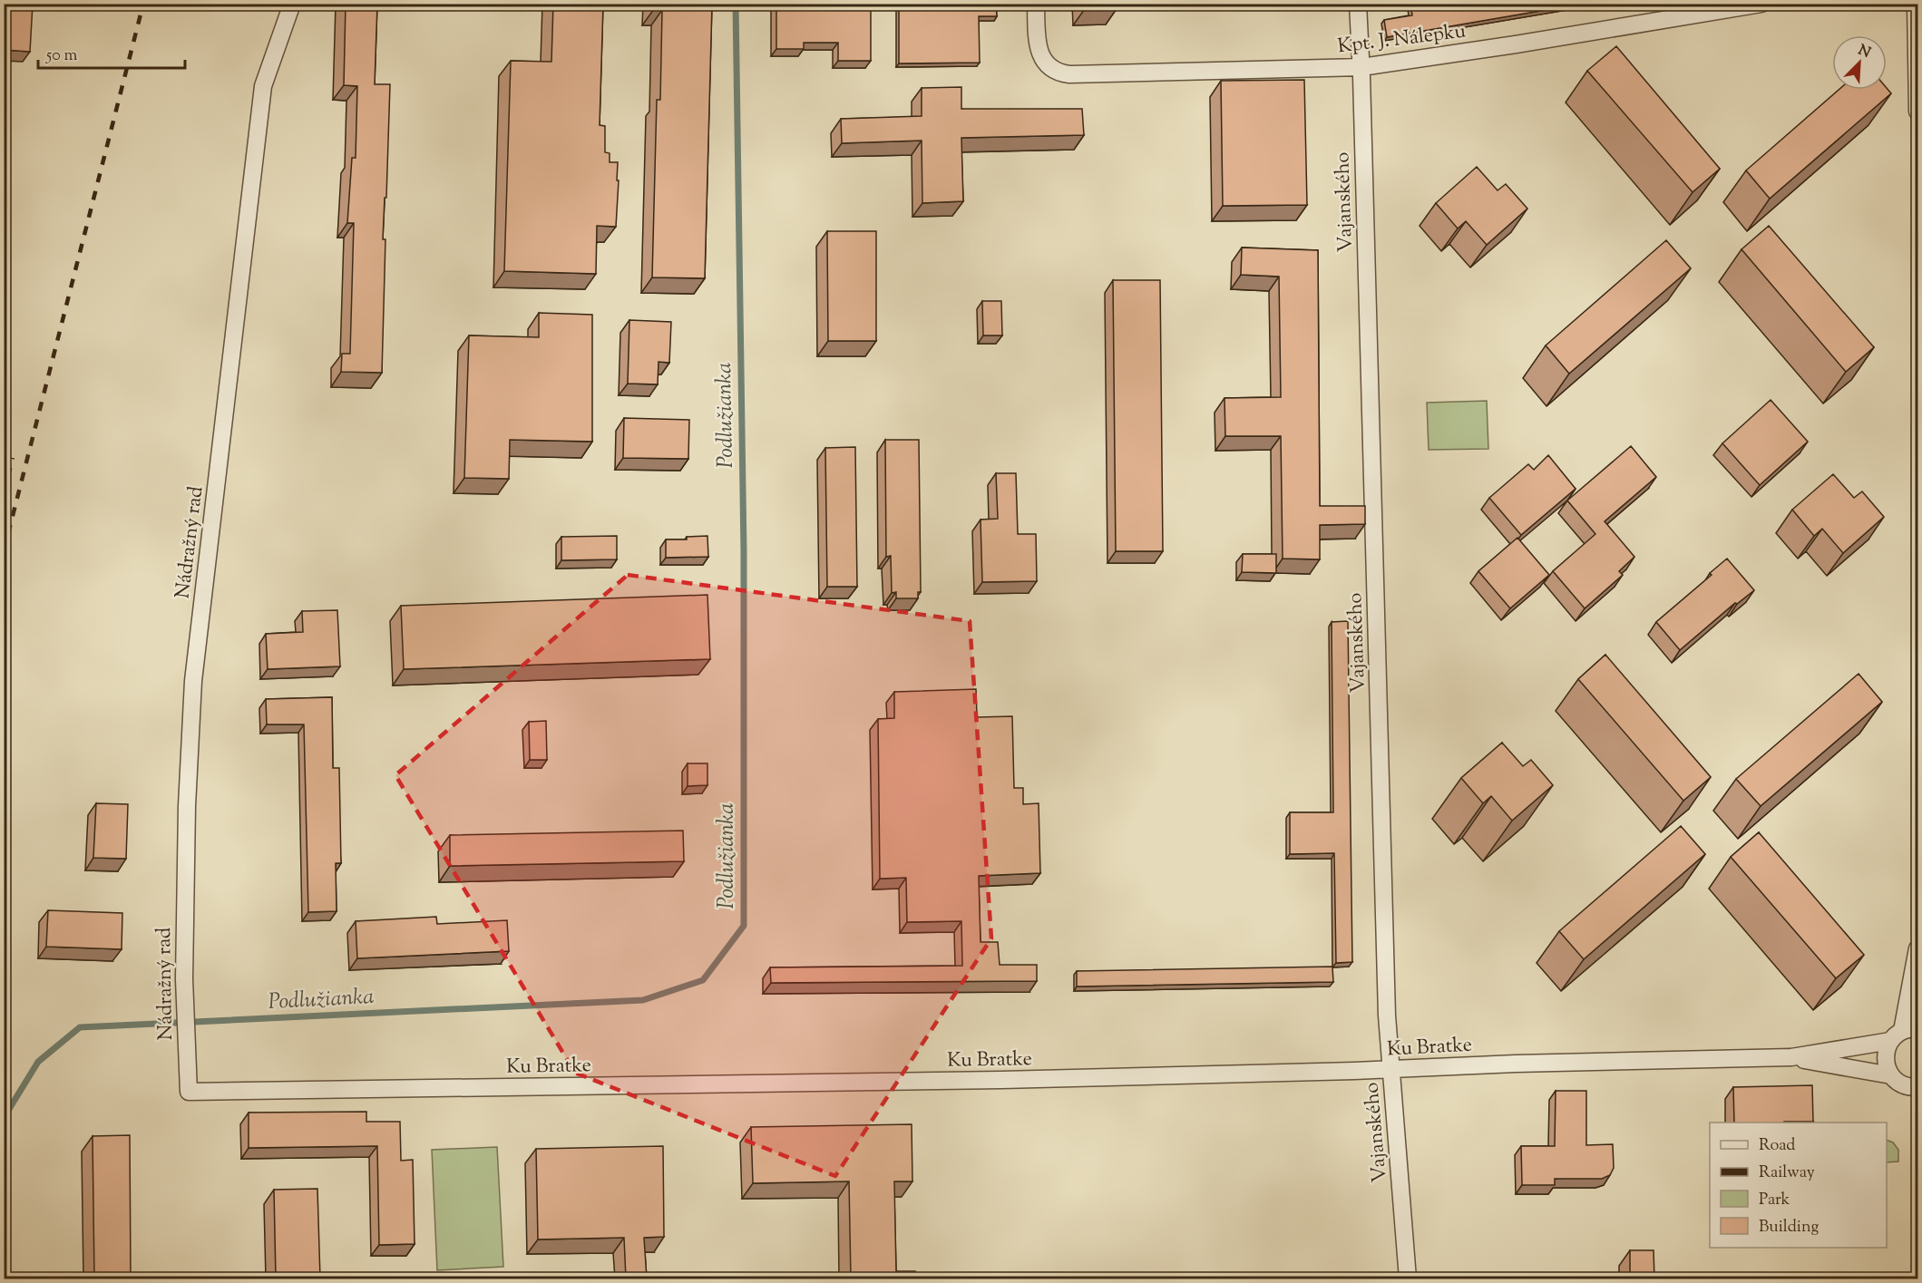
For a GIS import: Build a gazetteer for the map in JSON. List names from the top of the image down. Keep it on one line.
{"streets":{"street":["Kpt. J. Nálepku","Vajanského","Nádražný rad","Ku Bratke"]},"crossings":[["Kpt. J. Nálepku","Vajanského"],["Vajanského","Ku Bratke"],["Nádražný rad","Ku Bratke"]],"water":["Podlužianka"],"legend":["Road","Railway","Park","Building"],"scale_bar":"50 m","north":"top right"}
